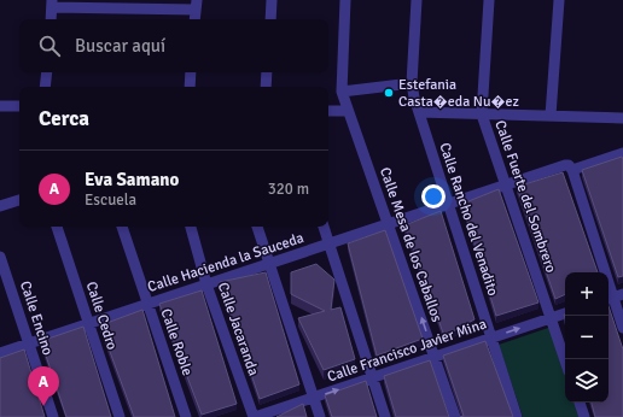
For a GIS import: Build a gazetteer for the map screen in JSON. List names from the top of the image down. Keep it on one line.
{"streets":{"street":["Calle Fuerte del Sombrero","Calle Rancho del Venadito","Calle Mesa de los Caballos","Calle Hacienda la Sauceda","Calle Cedro","Calle Encino","Calle Jacaranda","Calle Roble","Calle Francisco Javier Mina"]},"crossings":[["Calle Fuerte del Sombrero","Calle Hacienda la Sauceda"],["Calle Fuerte del Sombrero","Calle Francisco Javier Mina"],["Calle Rancho del Venadito","Calle Hacienda la Sauceda"],["Calle Rancho del Venadito","Calle Francisco Javier Mina"],["Calle Mesa de los Caballos","Calle Hacienda la Sauceda"],["Calle Mesa de los Caballos","Calle Francisco Javier Mina"],["Calle Hacienda la Sauceda","Calle Cedro"],["Calle Hacienda la Sauceda","Calle Encino"],["Calle Hacienda la Sauceda","Calle Jacaranda"],["Calle Hacienda la Sauceda","Calle Roble"],["Calle Jacaranda","Calle Francisco Javier Mina"]],"one_way":["Calle Francisco Javier Mina"],"places":["Estefania Casta�eda Nu�ez"],"page":{"search":"Buscar aquí","heading":"Cerca","list":[{"mark":"A","name":"Eva Samano","note":"Escuela","value":"320 m"}],"map_buttons":["+","−"],"pins":"A"}}
